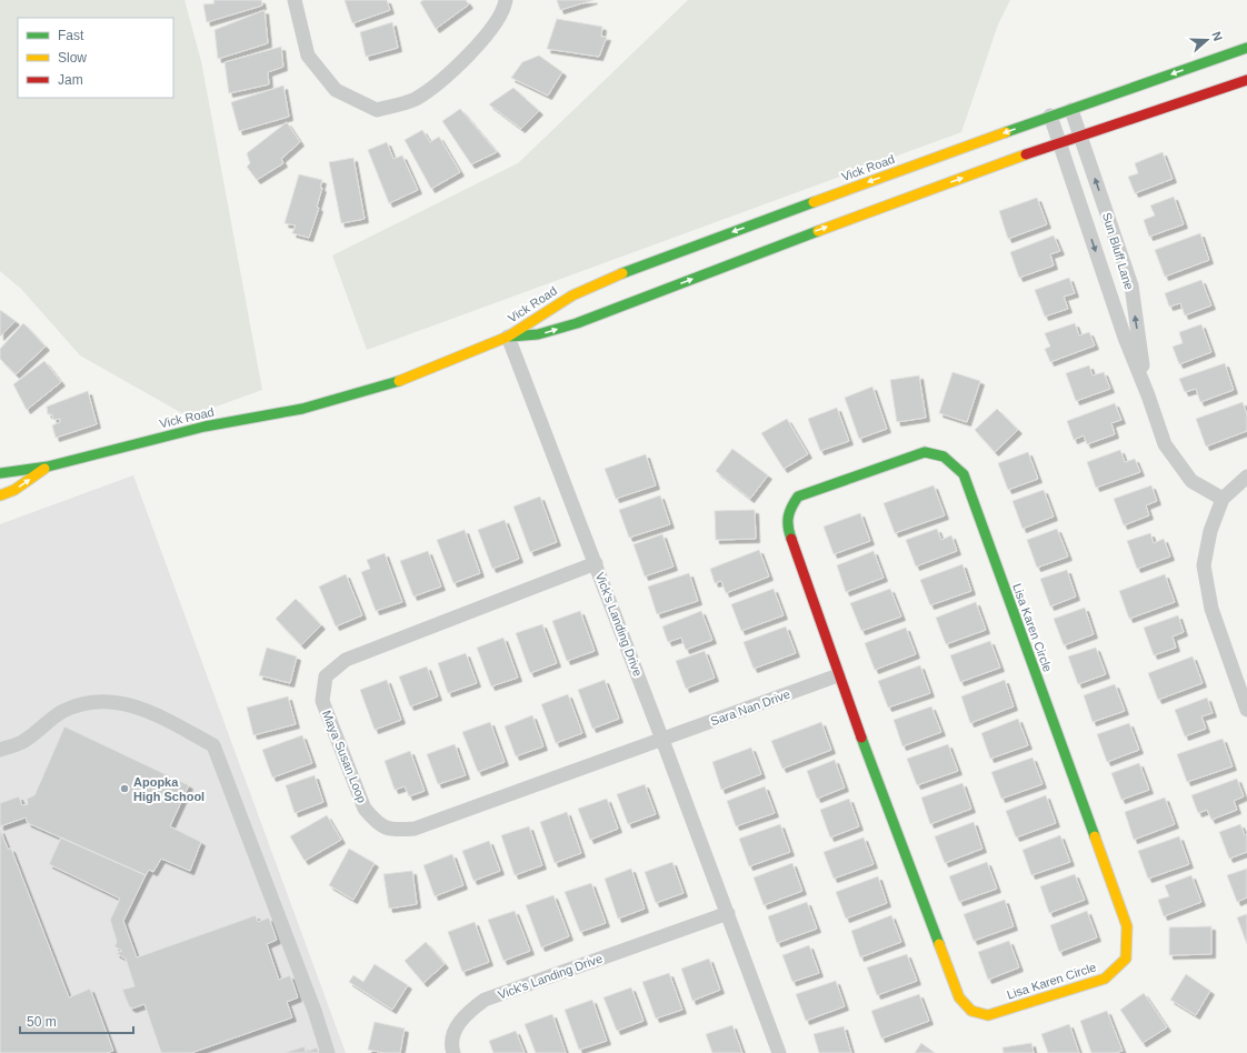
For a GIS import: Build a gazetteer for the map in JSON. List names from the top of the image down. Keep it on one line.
{"streets":{"street":["Vick Road","Sun Bluff Lane","Vick's Landing Drive","Lisa Karen Circle","Sara Nan Drive","Maya Susan Loop"]},"crossings":[["Vick Road","Sun Bluff Lane"],["Vick Road","Vick's Landing Drive"],["Vick's Landing Drive","Sara Nan Drive"],["Vick's Landing Drive","Maya Susan Loop"],["Lisa Karen Circle","Sara Nan Drive"],["Sara Nan Drive","Maya Susan Loop"]],"places":["Apopka High School"],"legend":["Fast","Slow","Jam"],"scale_bar":"50 m","north":"right"}
